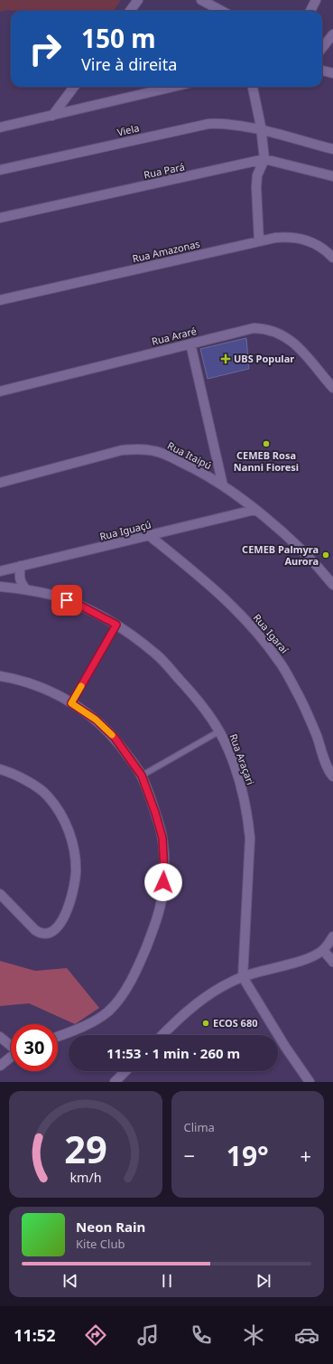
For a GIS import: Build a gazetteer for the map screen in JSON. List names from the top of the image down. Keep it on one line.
{"streets":{"street":["Viela","Rua Pará","Rua Amazonas","Rua Araré","Rua Itaipú","Rua Iguaçú","Rua Igaraí","Rua Araçari"]},"crossings":[["Rua Itaipú","Rua Iguaçú"],["Rua Iguaçú","Rua Igaraí"]],"places":{"health":["UBS Popular"],"other":["CEMEB Rosa Nanni Fioresi","CEMEB Palmyra Aurora","ECOS 680"]},"page":{"turn":["150 m","Vire à direita"],"limit":"30","trip":"11:53 · 1 min · 260 m","tile":"Clima","heat":["−","19°","+"],"song":["Neon Rain","Kite Club"],"tabs":"11:52","gauge":["29","km/h"]}}
